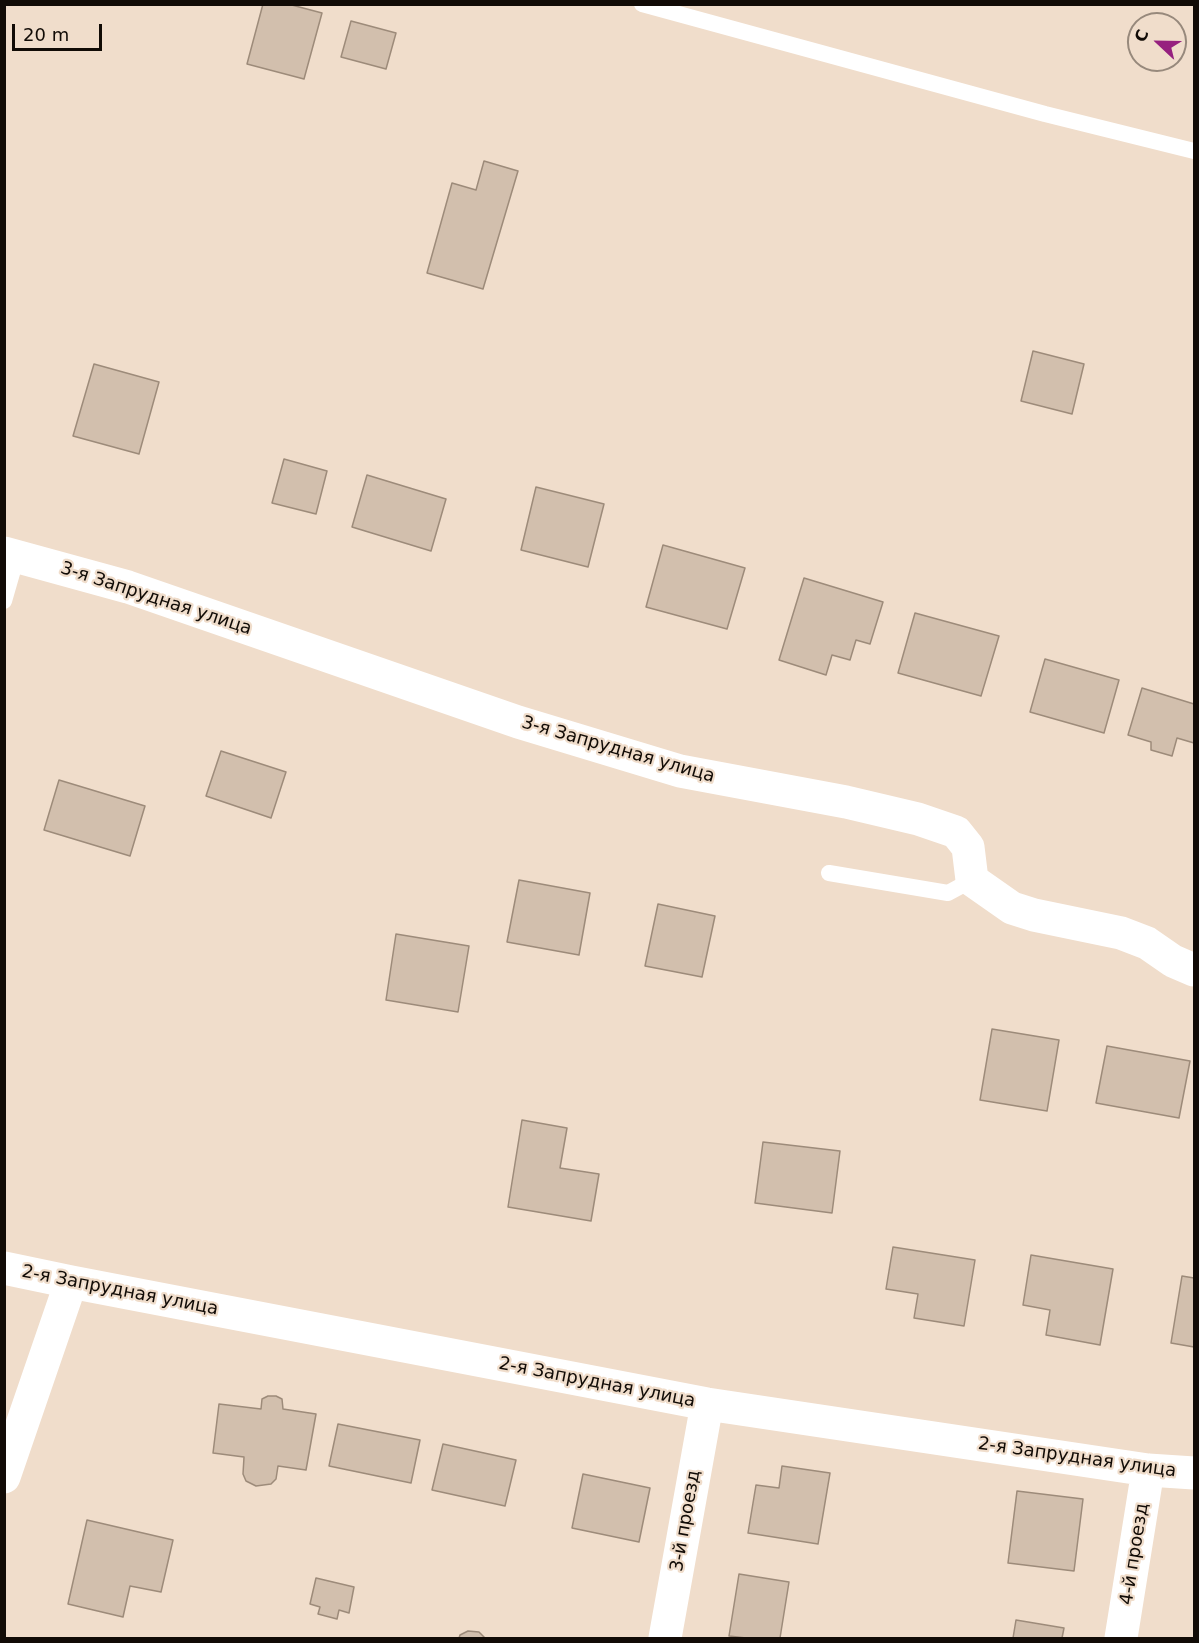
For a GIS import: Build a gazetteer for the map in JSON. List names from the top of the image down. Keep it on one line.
{"streets":{"street":["3-я Запрудная улица","2-я Запрудная улица","3-й проезд","4-й проезд"]},"crossings":[["2-я Запрудная улица","3-й проезд"],["2-я Запрудная улица","4-й проезд"]],"scale_bar":"20 m","north":"left"}
